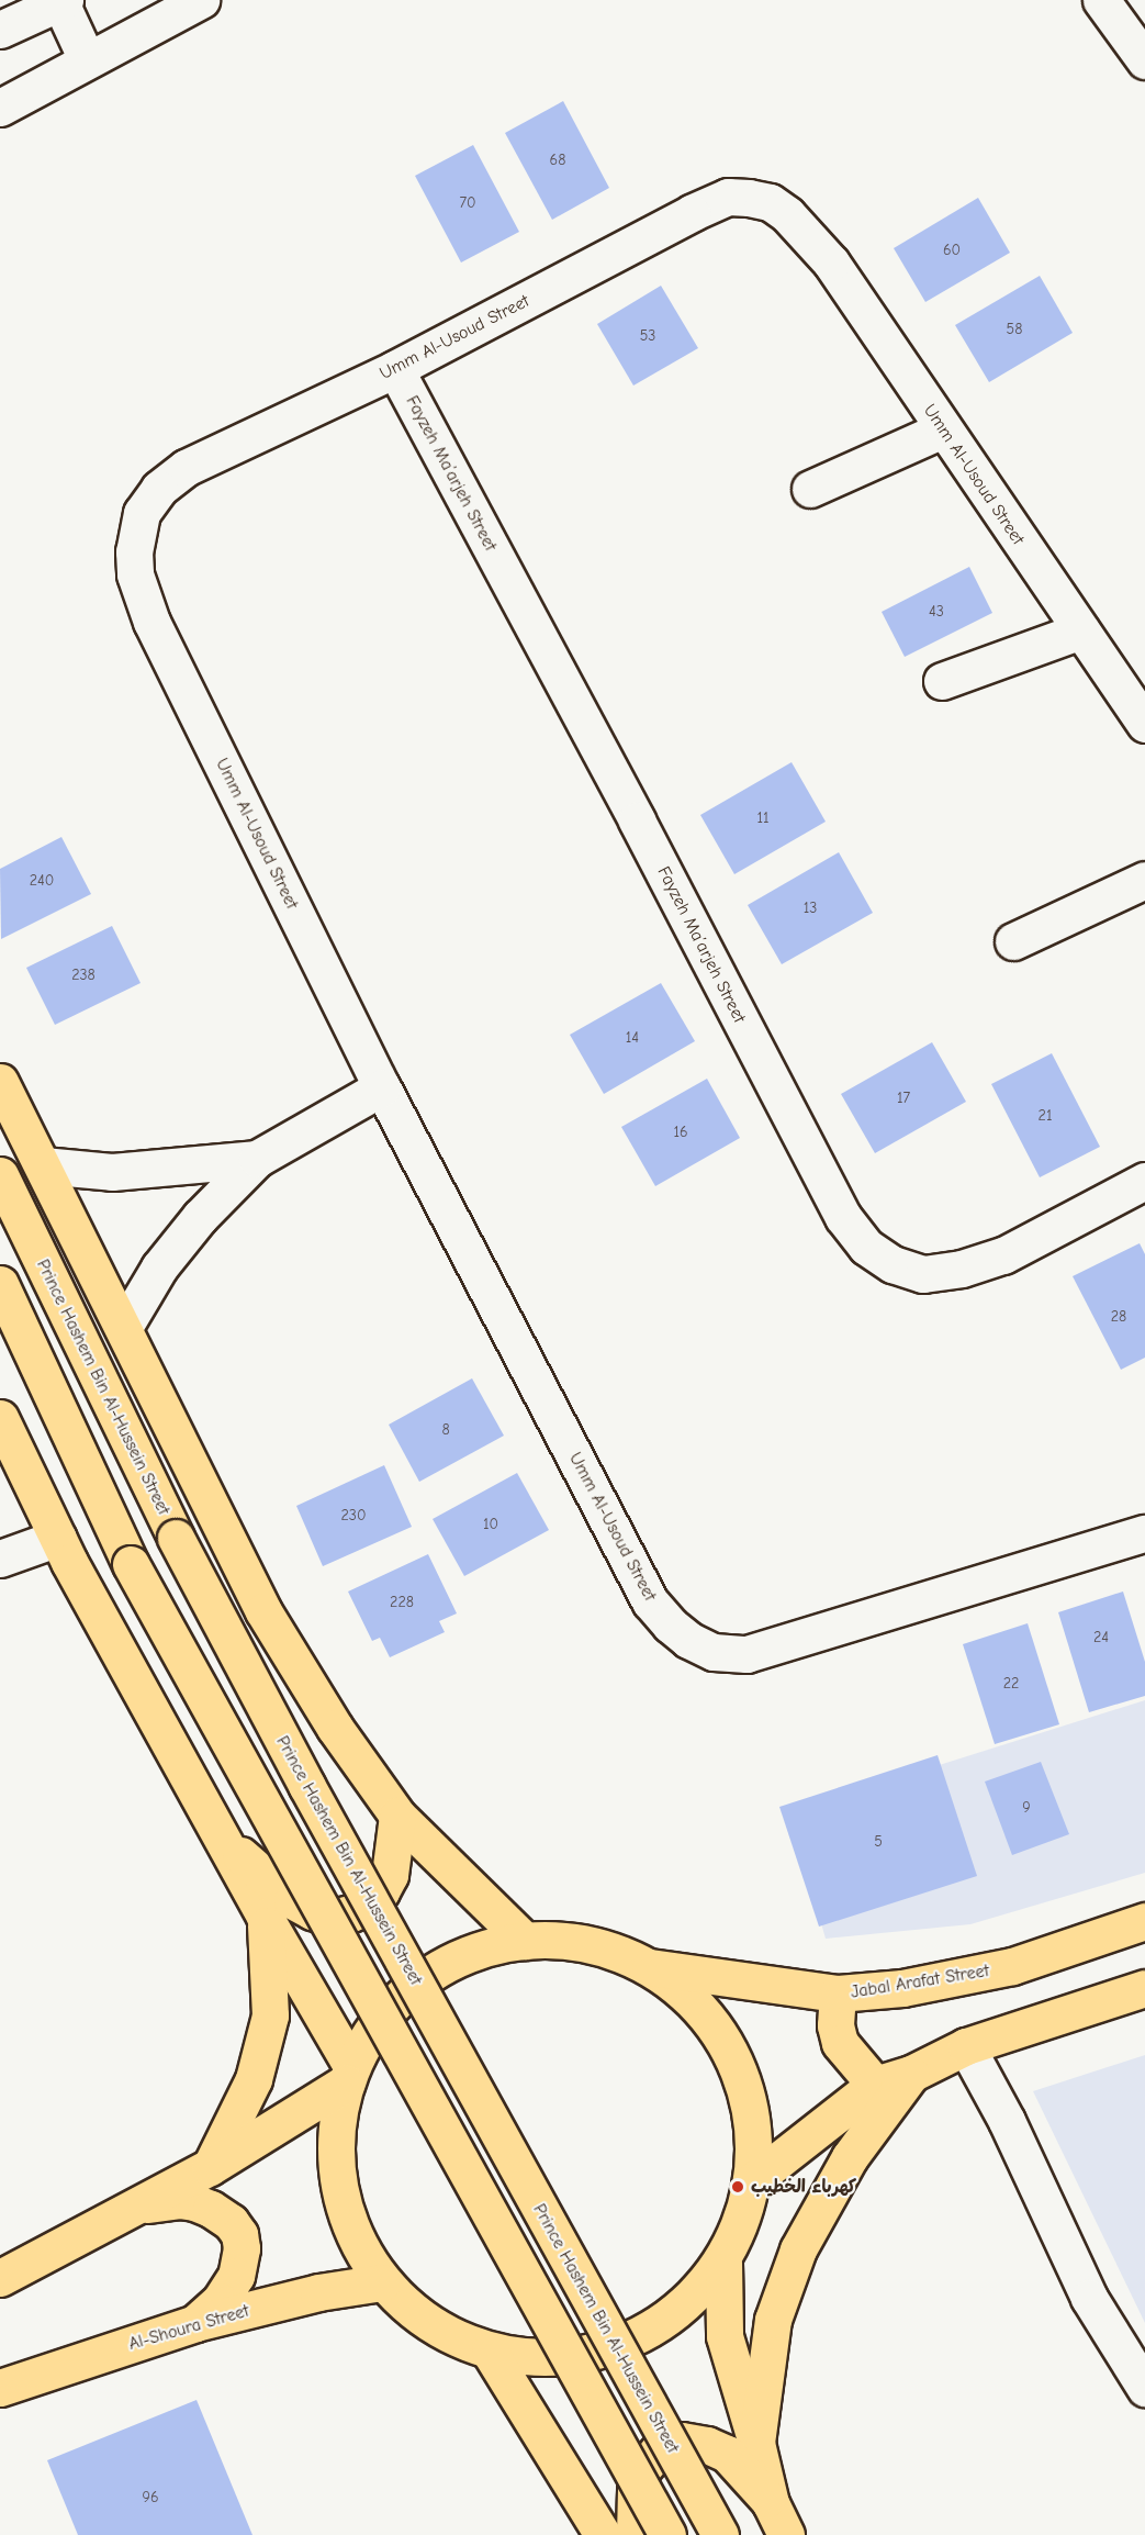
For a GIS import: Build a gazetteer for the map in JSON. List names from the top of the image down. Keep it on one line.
{"streets":{"main road":["Prince Hashem Bin Al-Hussein Street","Jabal Arafat Street","Al-Shoura Street"],"street":["Umm Al-Usoud Street","Fayzeh Ma’arjeh Street"]},"crossings":[["Umm Al-Usoud Street","Fayzeh Ma’arjeh Street"]],"places":["كهرباء الخطيب"],"house_numbers":["68","70","60","58","53","43","11","240","13","238","14","17","21","16","28","8","230","10","228","24","22","9","5","96"]}
